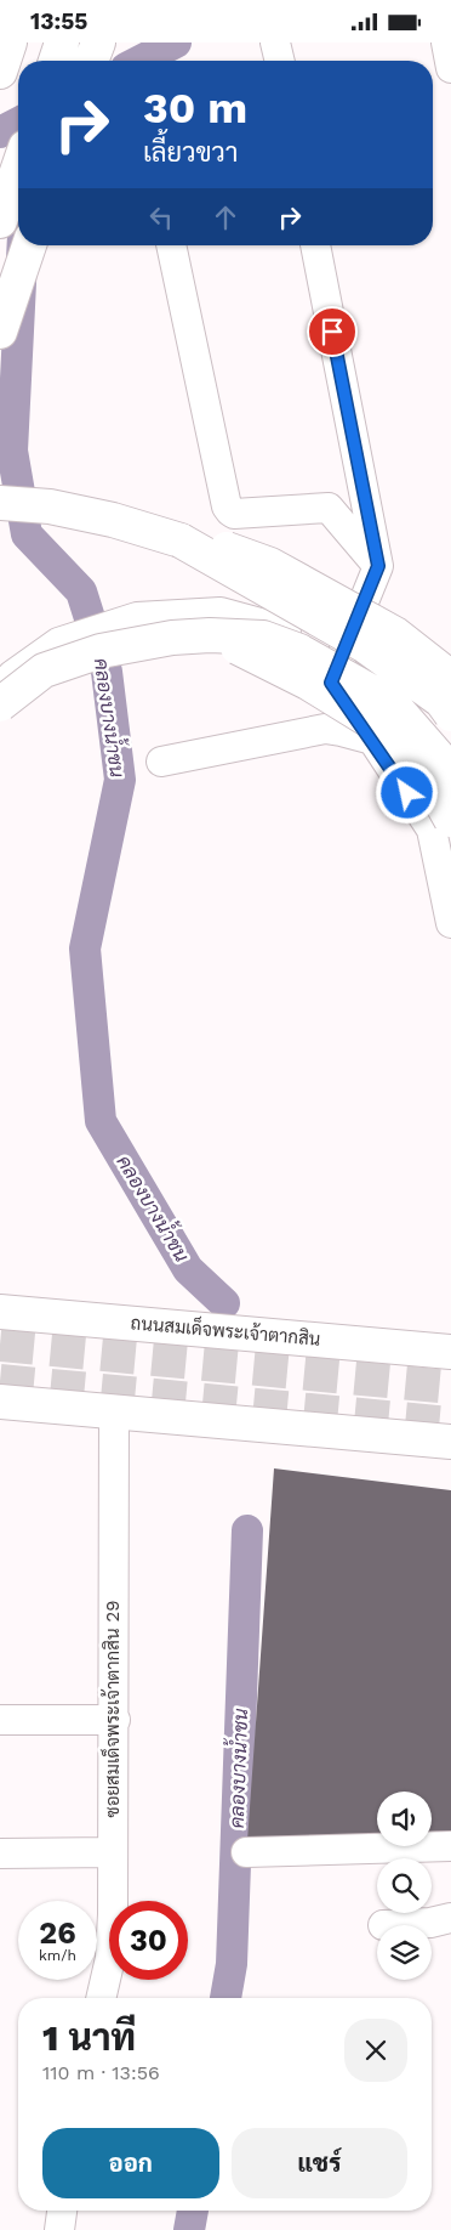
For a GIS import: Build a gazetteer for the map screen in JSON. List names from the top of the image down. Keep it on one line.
{"streets":{"main road":["ถนนสมเด็จพระเจ้าตากสิน"],"street":["ซอยสมเด็จพระเจ้าตากสิน 29"]},"water":["คลองบางน้ำชน"],"page":{"status":"13:55","turn":["30 m","เลี้ยวขวา"],"speed":"26 km/h","limit":"30","heading":["1 นาที","110 m · 13:56"],"buttons":["ออก","แชร์"]}}
